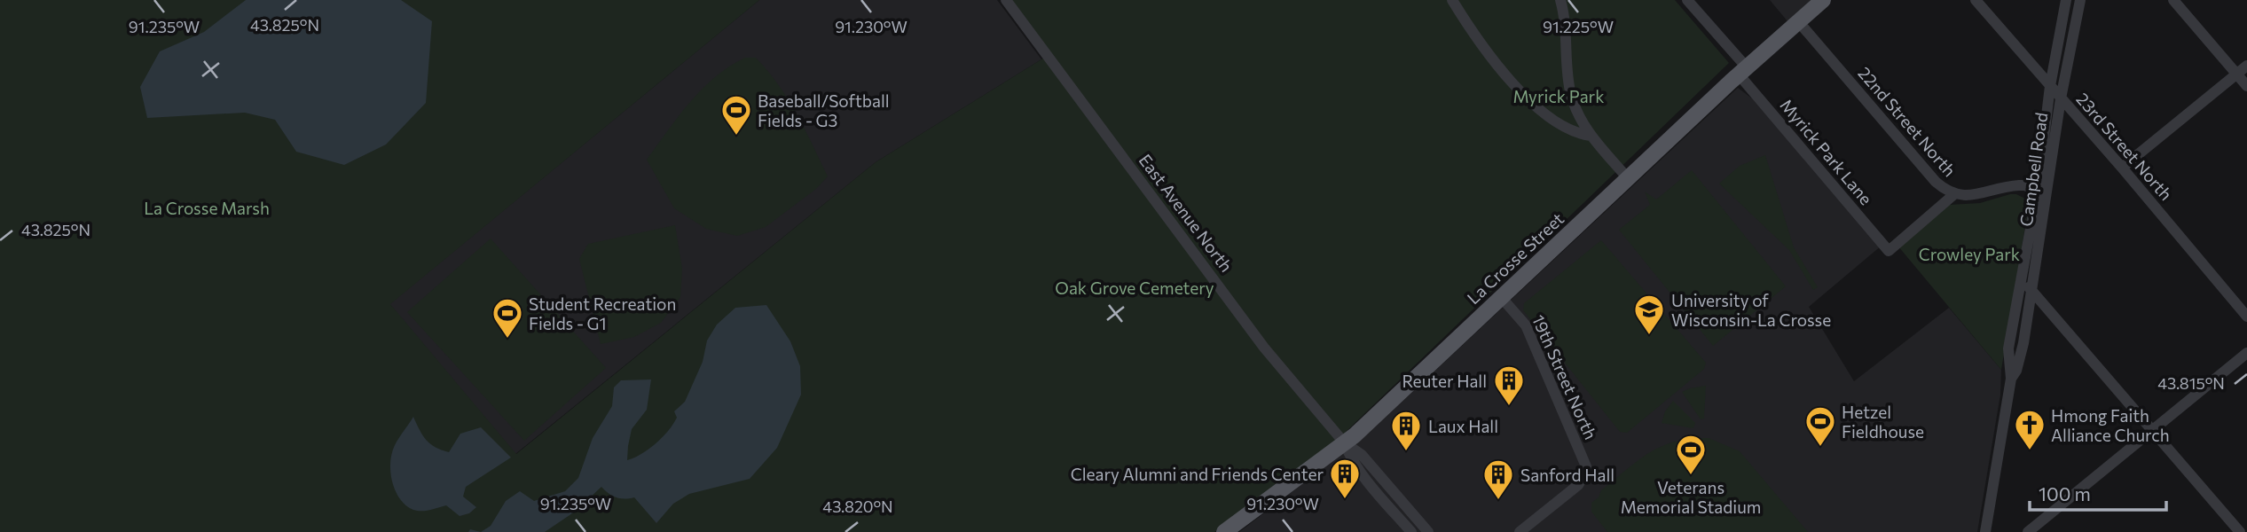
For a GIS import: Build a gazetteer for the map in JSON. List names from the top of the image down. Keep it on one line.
{"streets":{"main road":["La Crosse Street"],"street":["22nd Street North","23rd Street North","Myrick Park Lane","Campbell Road","East Avenue North","19th Street North"]},"crossings":[["22nd Street North","Myrick Park Lane"],["22nd Street North","Campbell Road"],["22nd Street North","La Crosse Street"],["23rd Street North","Campbell Road"],["Myrick Park Lane","La Crosse Street"],["East Avenue North","La Crosse Street"],["La Crosse Street","19th Street North"]],"parks":["Myrick Park","La Crosse Marsh","Crowley Park","Oak Grove Cemetery"],"places":{"sports":["Baseball/Softball Fields - G3","Student Recreation Fields - G1","Hetzel Fieldhouse","Veterans Memorial Stadium"],"school or university":["University of Wisconsin-La Crosse"],"building":["Reuter Hall","Laux Hall","Cleary Alumni and Friends Center","Sanford Hall"],"church":["Hmong Faith Alliance Church"]},"scale_bar":"100 m","coordinates":["43.825°N","91.235°W","91.230°W","91.225°W","43.815°N","43.820°N"]}
